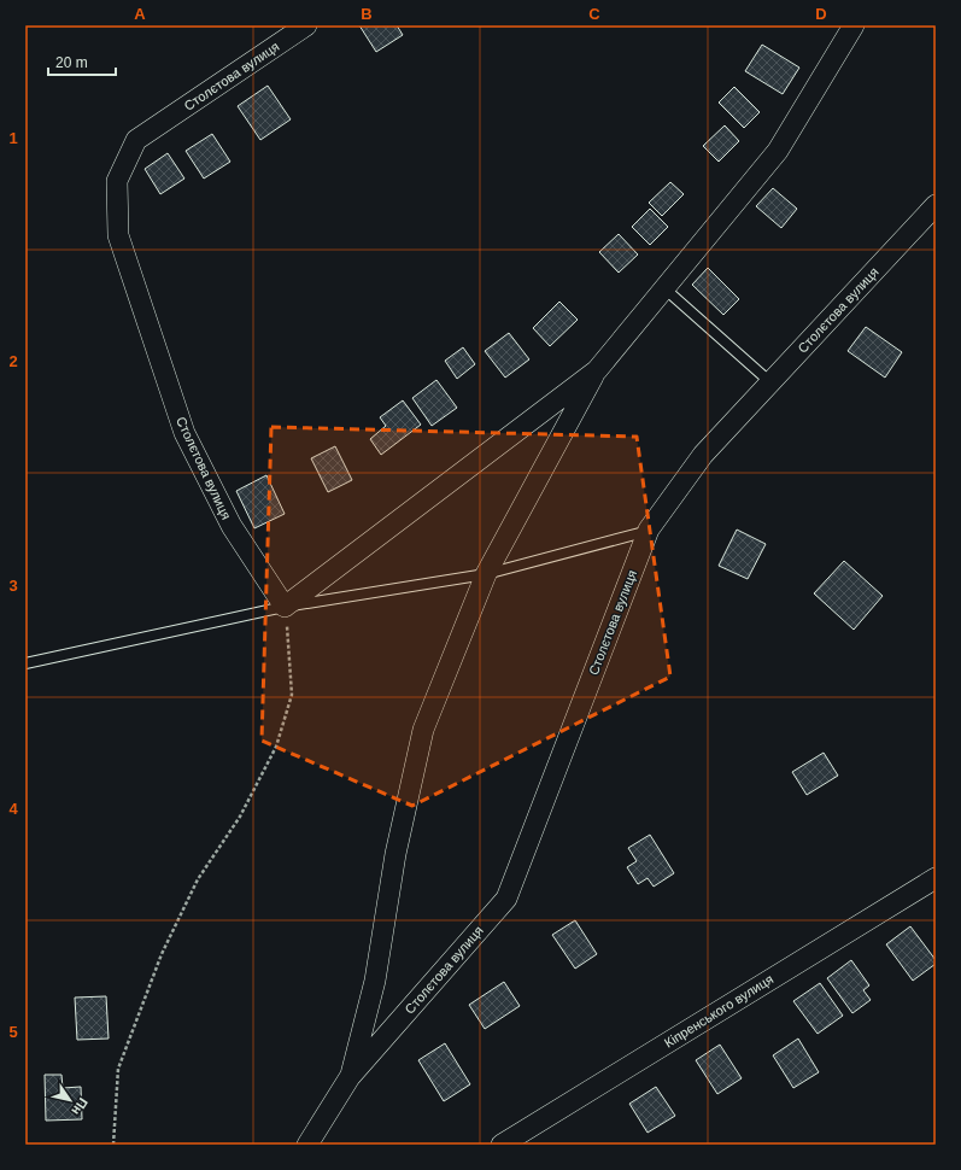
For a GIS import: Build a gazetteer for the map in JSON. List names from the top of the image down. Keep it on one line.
{"streets":{"street":["Столєтова вулиця","Кіпренського вулиця"]},"scale_bar":"20 m","north":"bottom right","grid":{"columns":["A","B","C","D"],"rows":["1","2","3","4","5"]}}
